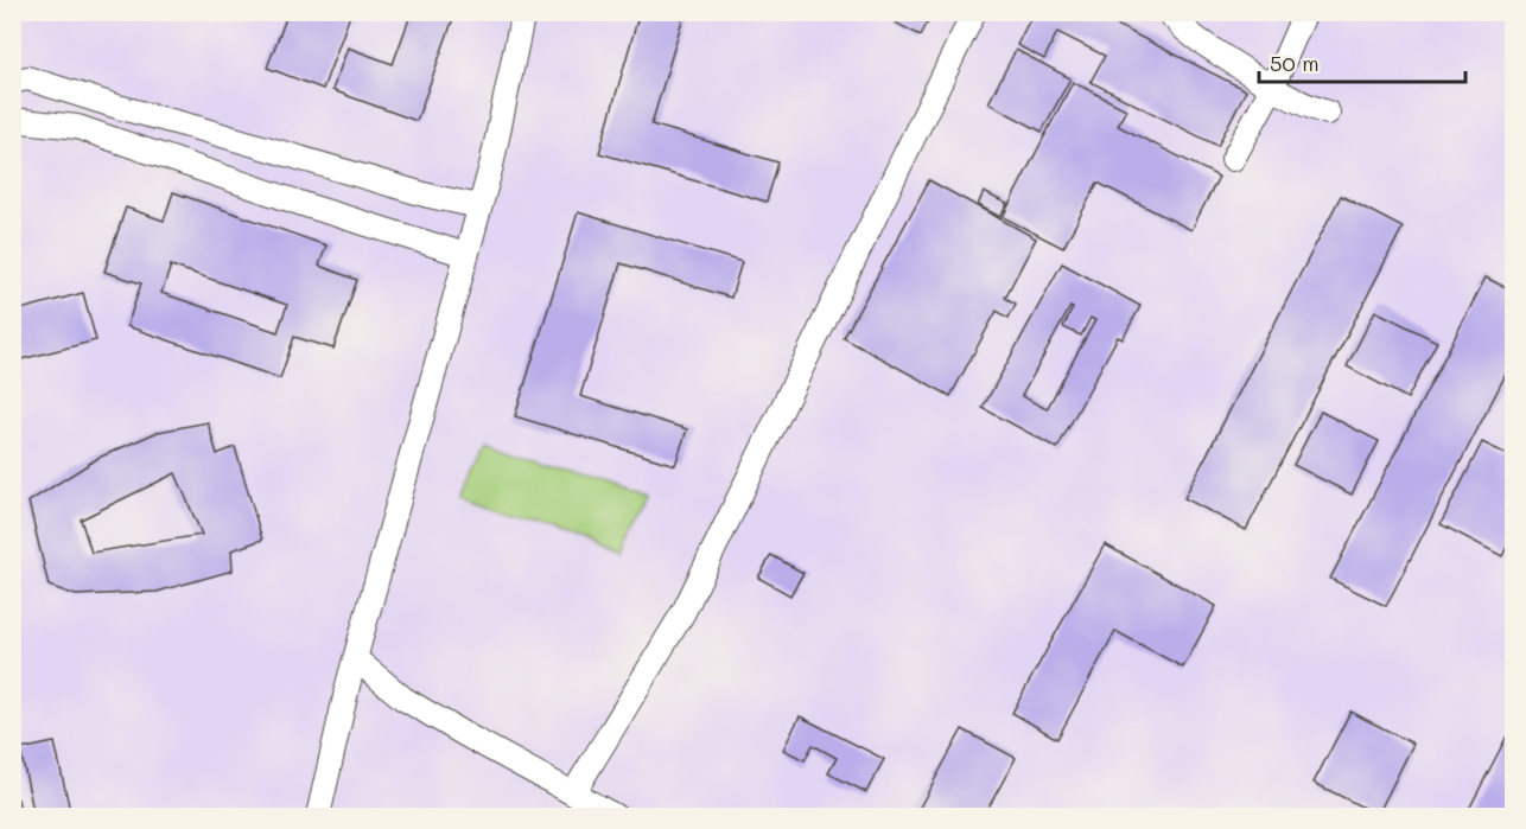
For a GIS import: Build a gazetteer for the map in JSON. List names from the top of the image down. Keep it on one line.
{"scale_bar":"50 m"}
